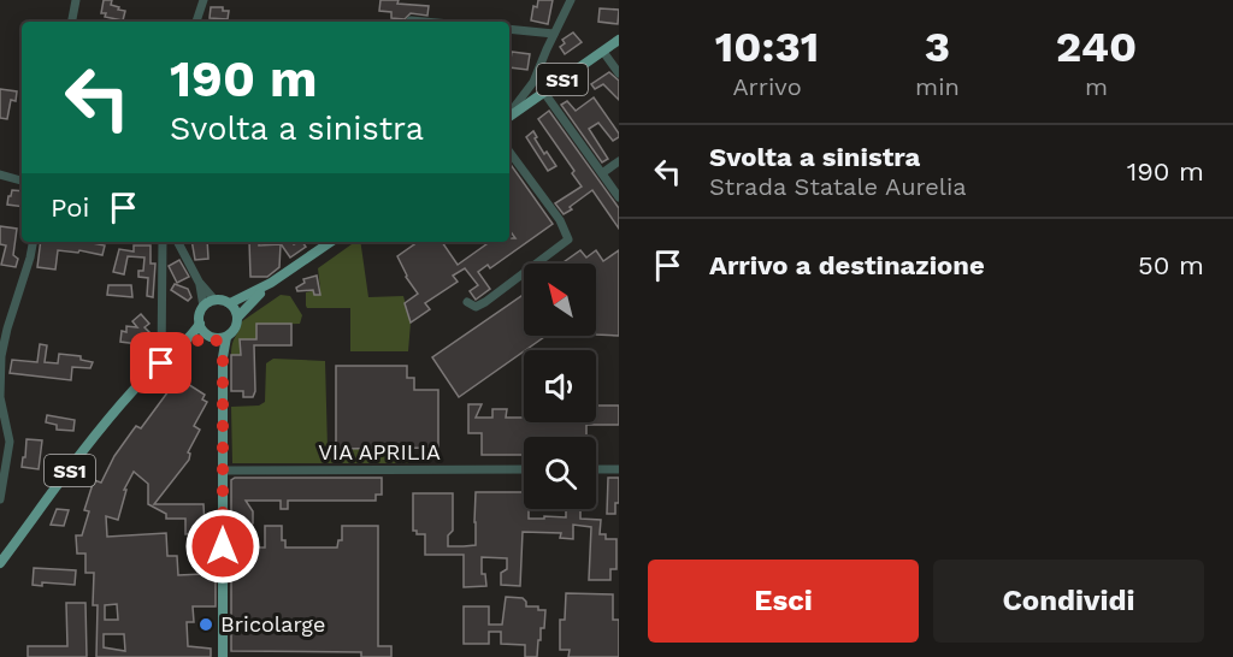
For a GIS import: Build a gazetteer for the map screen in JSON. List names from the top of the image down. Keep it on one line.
{"streets":{"main road":["SS1"],"street":["VIA APRILIA"]},"places":["Bricolarge"],"north":"top left","page":{"eta":["10:31","Arrivo","3","min","240","m"],"turn":["190 m","Svolta a sinistra"],"list":[{"name":"Svolta a sinistra","note":"Strada Statale Aurelia","value":"190 m"},{"name":"Arrivo a destinazione","value":"50 m"}],"then":"Poi","buttons":["Esci","Condividi"]}}
